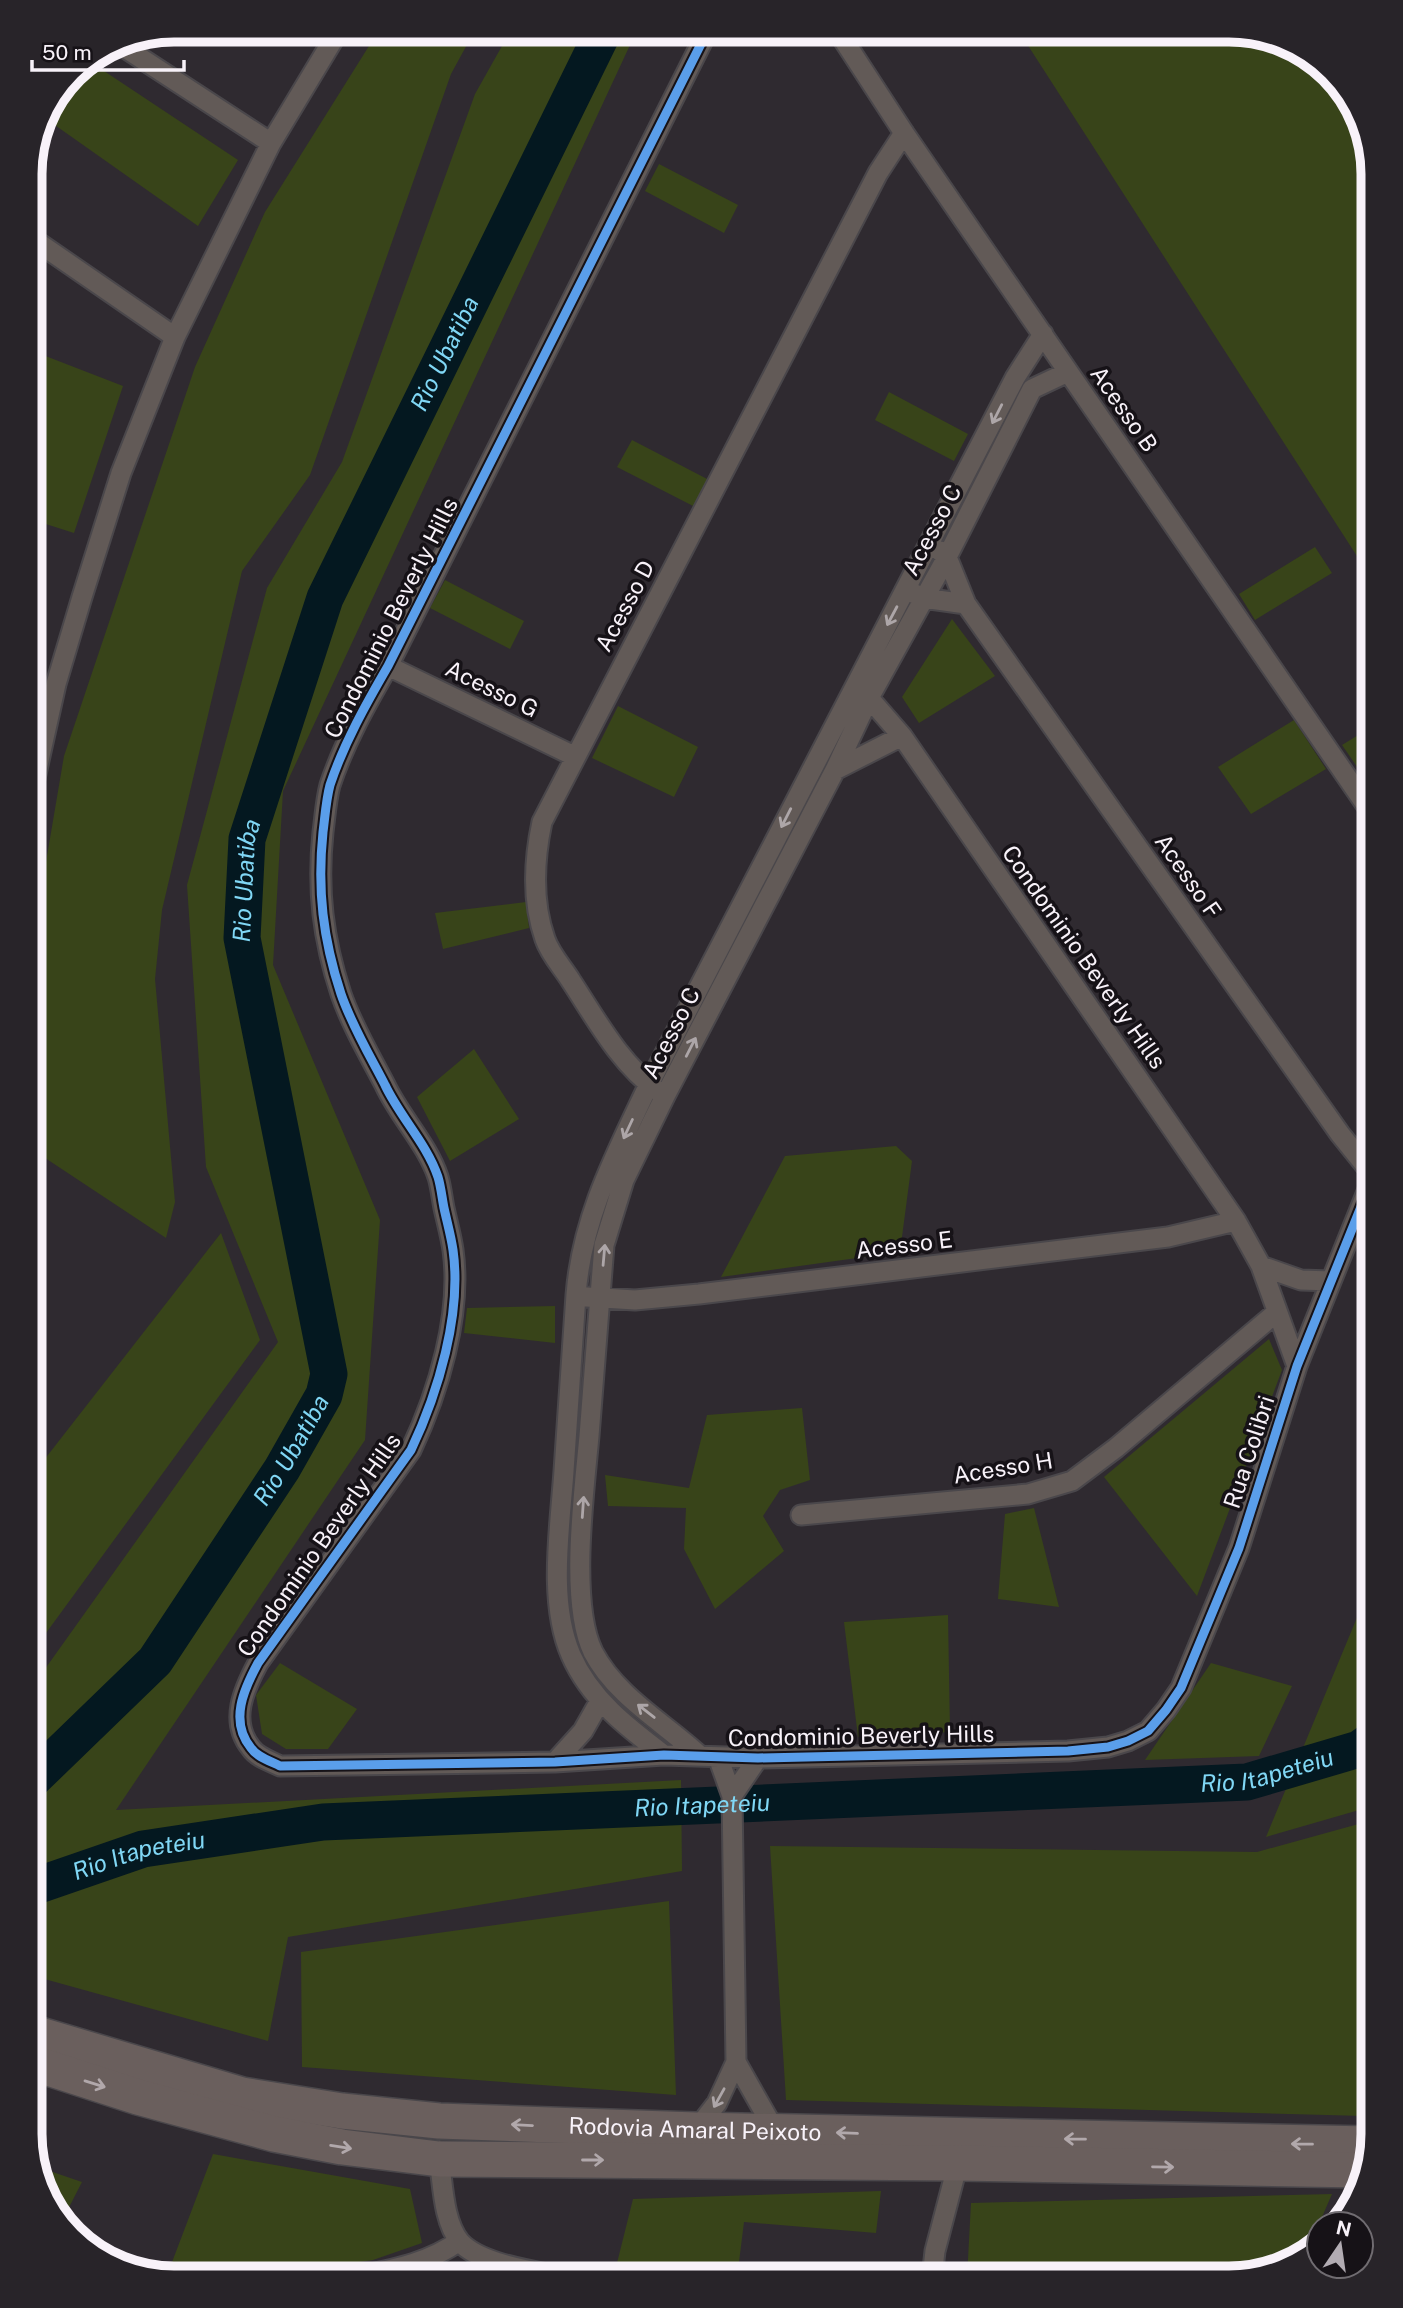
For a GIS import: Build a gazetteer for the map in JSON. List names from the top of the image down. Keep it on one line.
{"streets":{"highway":["Rodovia Amaral Peixoto"],"street":["Acesso B","Acesso C","Acesso D","Condominio Beverly Hills","Acesso G","Acesso F","Acesso E","Rua Colibri","Acesso H"]},"crossings":[["Acesso B","Acesso C"],["Acesso B","Acesso D"],["Acesso C","Acesso D"],["Acesso C","Condominio Beverly Hills"],["Acesso C","Acesso F"],["Acesso C","Acesso E"],["Acesso D","Acesso G"],["Condominio Beverly Hills","Acesso G"],["Condominio Beverly Hills","Acesso E"],["Condominio Beverly Hills","Rua Colibri"],["Condominio Beverly Hills","Acesso H"]],"water":["Rio Ubatiba","Rio Itapeteiu"],"scale_bar":"50 m","north":"top"}
